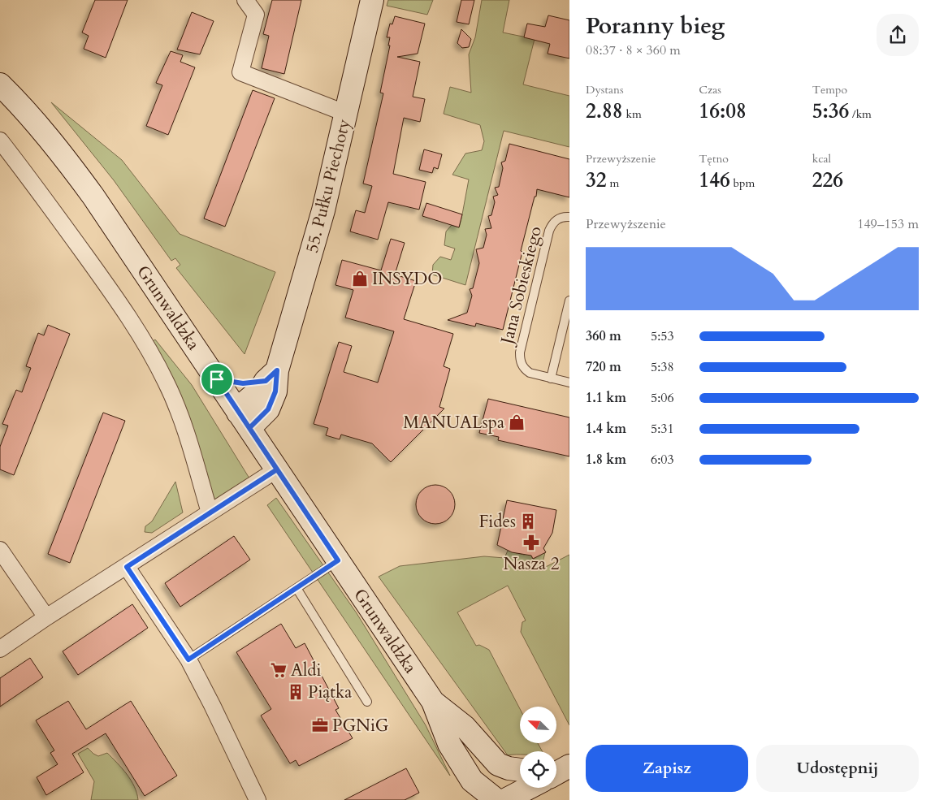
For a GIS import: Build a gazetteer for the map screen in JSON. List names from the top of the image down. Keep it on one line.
{"streets":{"street":["55. Pułku Piechoty","Grunwaldzka"],"lane":["Jana Sobieskiego"]},"crossings":[["55. Pułku Piechoty","Grunwaldzka"]],"places":{"shop":["INSYDO","MANUALspa"],"building":["Fides","Piątka"],"pharmacy":["Nasza 2"],"supermarket":["Aldi"],"office":["PGNiG"]},"north":"top left","page":{"heading":["Poranny bieg","08:37 · 8 × 360 m"],"stats":[["Dystans","2.88 km"],["Czas","16:08"],["Tempo","5:36 /km"],["Przewyższenie","32 m"],["Tętno","146 bpm"],["kcal","226"]],"chart":["Przewyższenie","149–153 m"],"list":[{"name":"360 m","note":"5:53"},{"name":"720 m","note":"5:38"},{"name":"1.1 km","note":"5:06"},{"name":"1.4 km","note":"5:31"},{"name":"1.8 km","note":"6:03"}],"buttons":["Zapisz","Udostępnij"]}}
